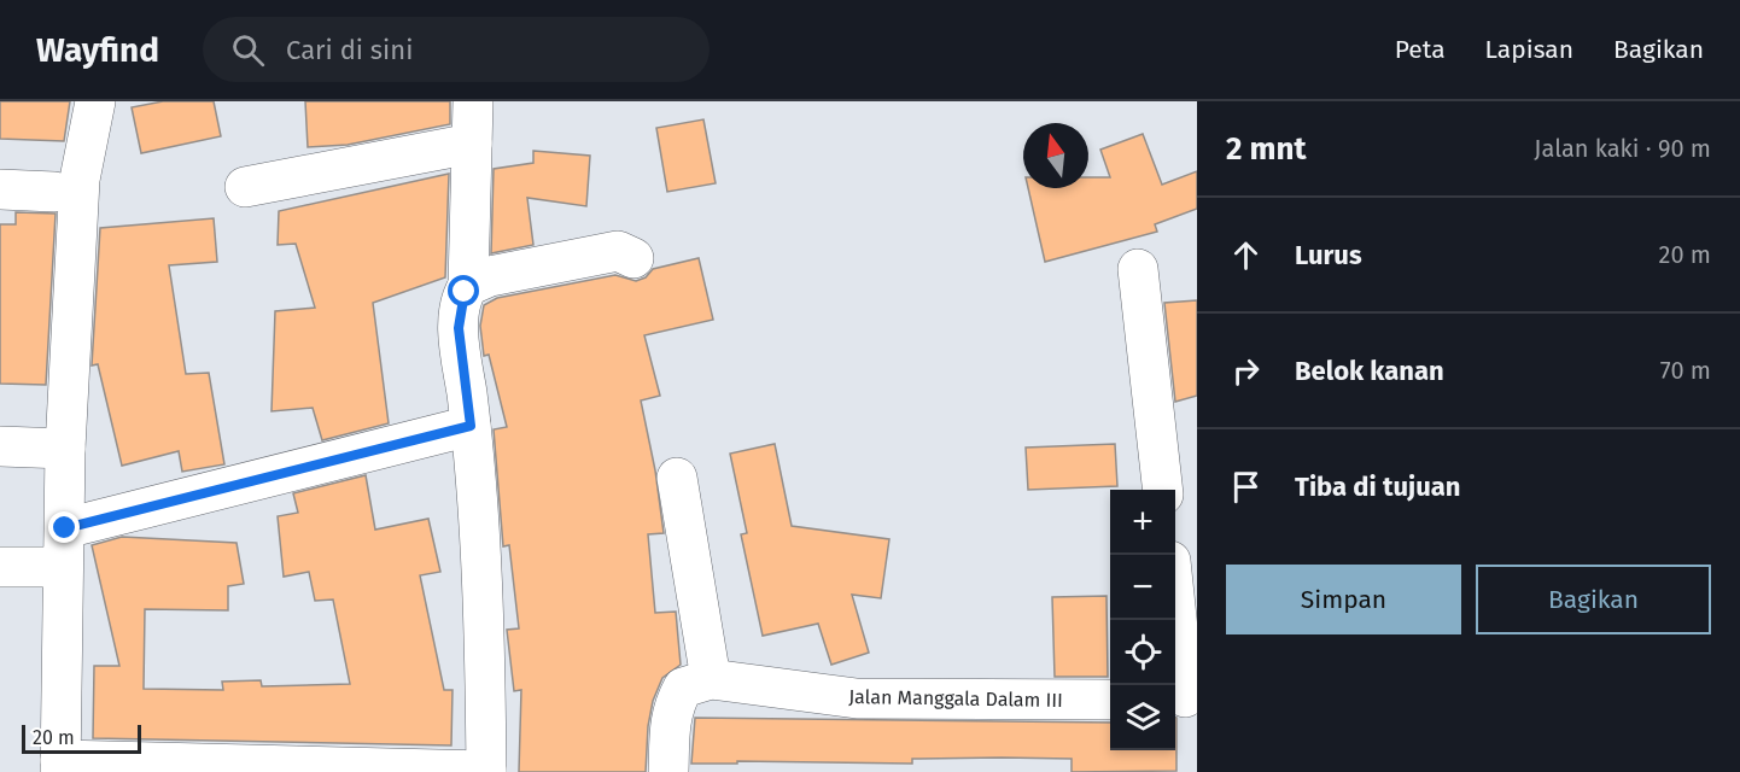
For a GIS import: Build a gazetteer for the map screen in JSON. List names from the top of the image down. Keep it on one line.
{"streets":{"street":["Jalan Manggala Dalam III"]},"scale_bar":"20 m","north":"top","page":{"header":"Wayfind","search":"Cari di sini","nav":["Peta","Lapisan","Bagikan"],"heading":["2 mnt","Jalan kaki · 90 m"],"list":[["Lurus","20 m"],["Belok kanan","70 m"],"Tiba di tujuan"],"map_buttons":["+","−"],"buttons":["Simpan","Bagikan"],"scale":"20 m"}}
